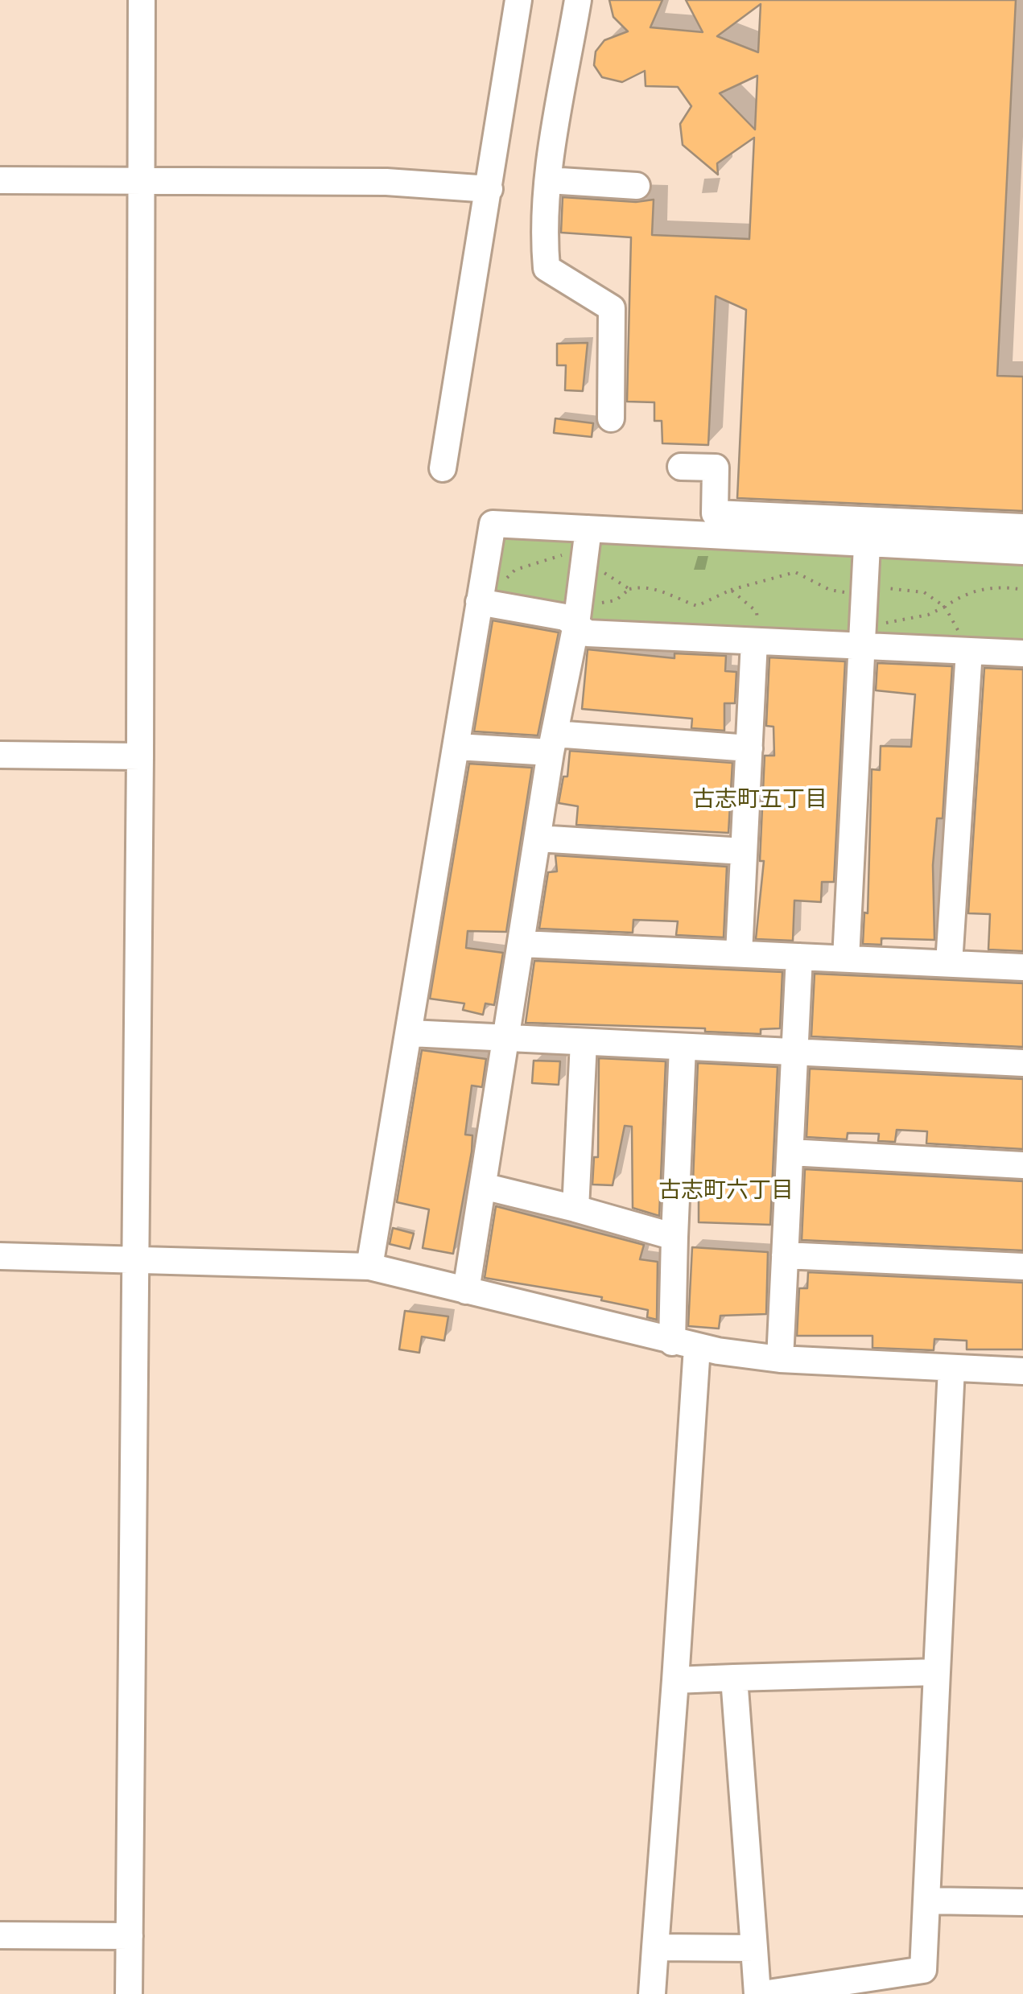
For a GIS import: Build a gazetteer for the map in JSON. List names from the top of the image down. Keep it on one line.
{"districts":["古志町五丁目","古志町六丁目"]}
